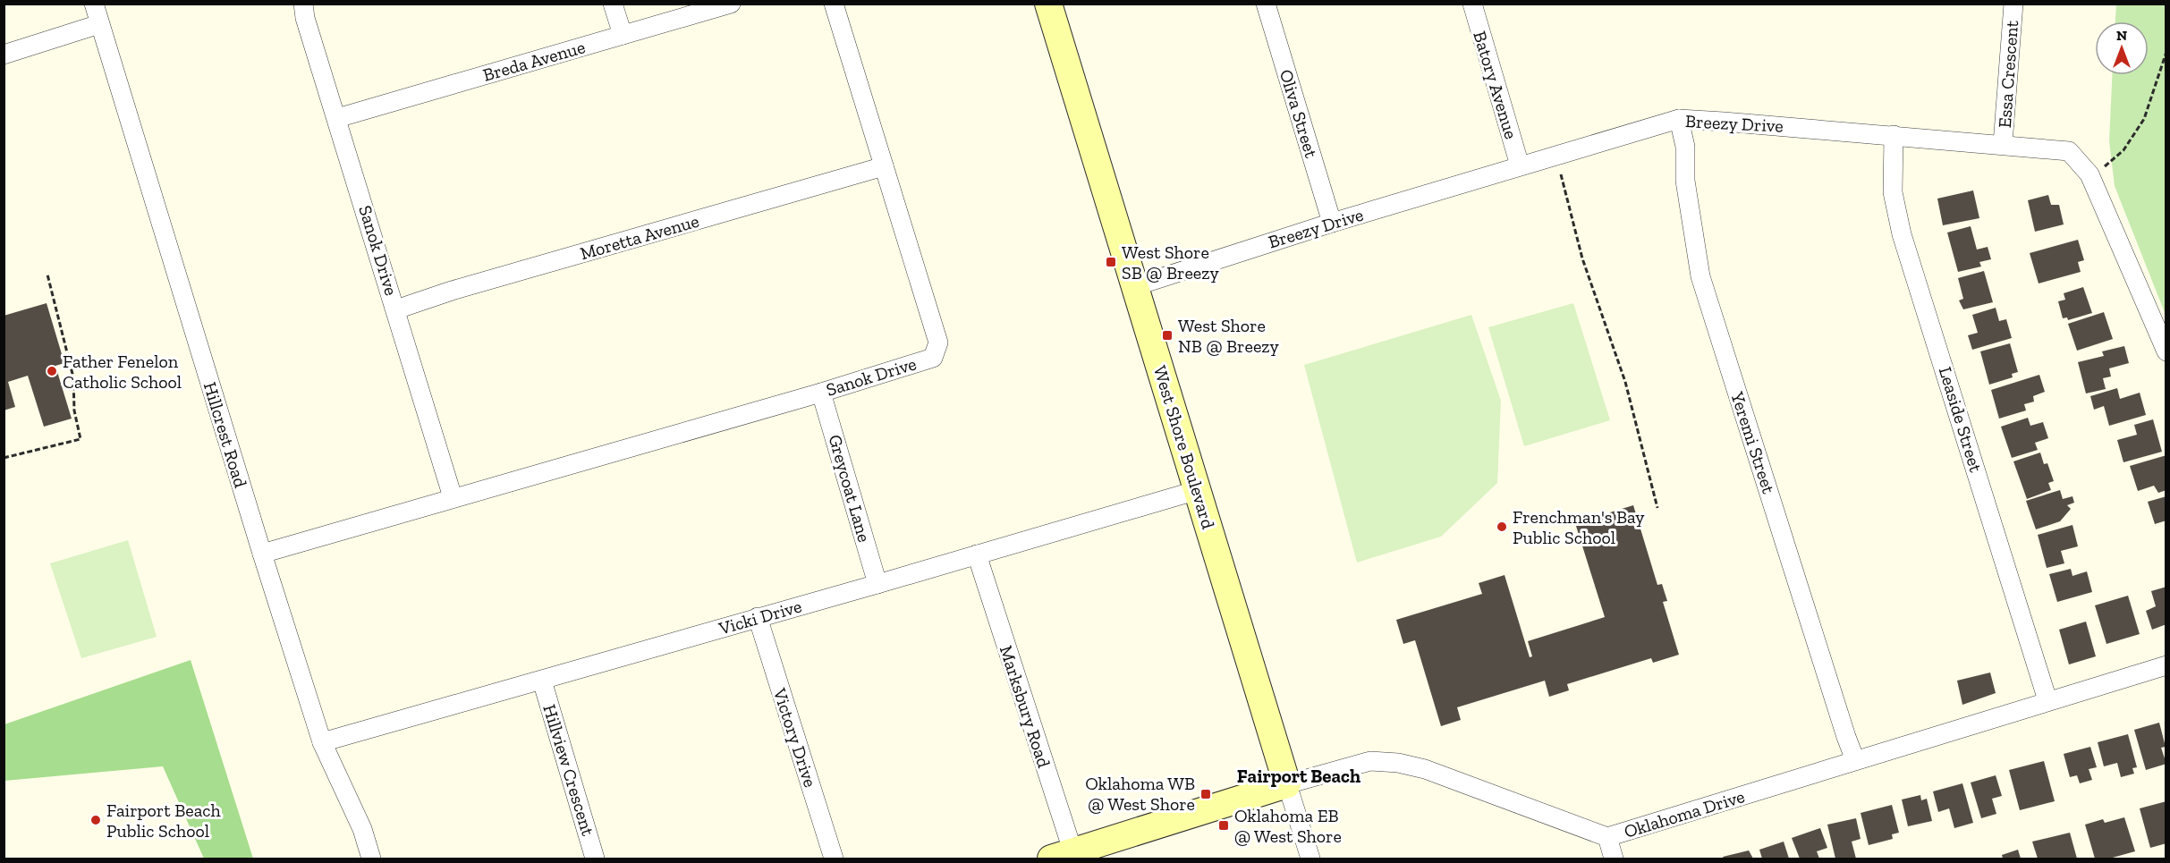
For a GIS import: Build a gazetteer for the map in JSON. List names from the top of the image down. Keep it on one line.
{"streets":{"street":["Breda Avenue","Essa Crescent","Batory Avenue","Oliva Street","Breezy Drive","Moretta Avenue","Sanok Drive","Leaside Street","Hillcrest Road","Yeremi Street","West Shore Boulevard","Greycoat Lane","Vicki Drive","Marksbury Road","Victory Drive","Hillview Crescent","Oklahoma Drive"]},"crossings":[["Breda Avenue","Sanok Drive"],["Essa Crescent","Breezy Drive"],["Batory Avenue","Breezy Drive"],["Oliva Street","Breezy Drive"],["Breezy Drive","Leaside Street"],["Breezy Drive","Yeremi Street"],["Breezy Drive","West Shore Boulevard"],["Moretta Avenue","Sanok Drive"],["Sanok Drive","Hillcrest Road"],["Sanok Drive","Greycoat Lane"],["Leaside Street","Oklahoma Drive"],["Hillcrest Road","Vicki Drive"],["Yeremi Street","Oklahoma Drive"],["West Shore Boulevard","Vicki Drive"],["West Shore Boulevard","Oklahoma Drive"],["Greycoat Lane","Vicki Drive"],["Vicki Drive","Marksbury Road"],["Vicki Drive","Victory Drive"],["Vicki Drive","Hillview Crescent"],["Marksbury Road","Oklahoma Drive"]],"districts":["Fairport Beach"],"places":{"transit":["West Shore SB @ Breezy","West Shore NB @ Breezy","Oklahoma WB @ West Shore","Oklahoma EB @ West Shore"],"other":["Father Fenelon Catholic School","Frenchman's Bay Public School","Fairport Beach Public School"]},"north":"top"}
